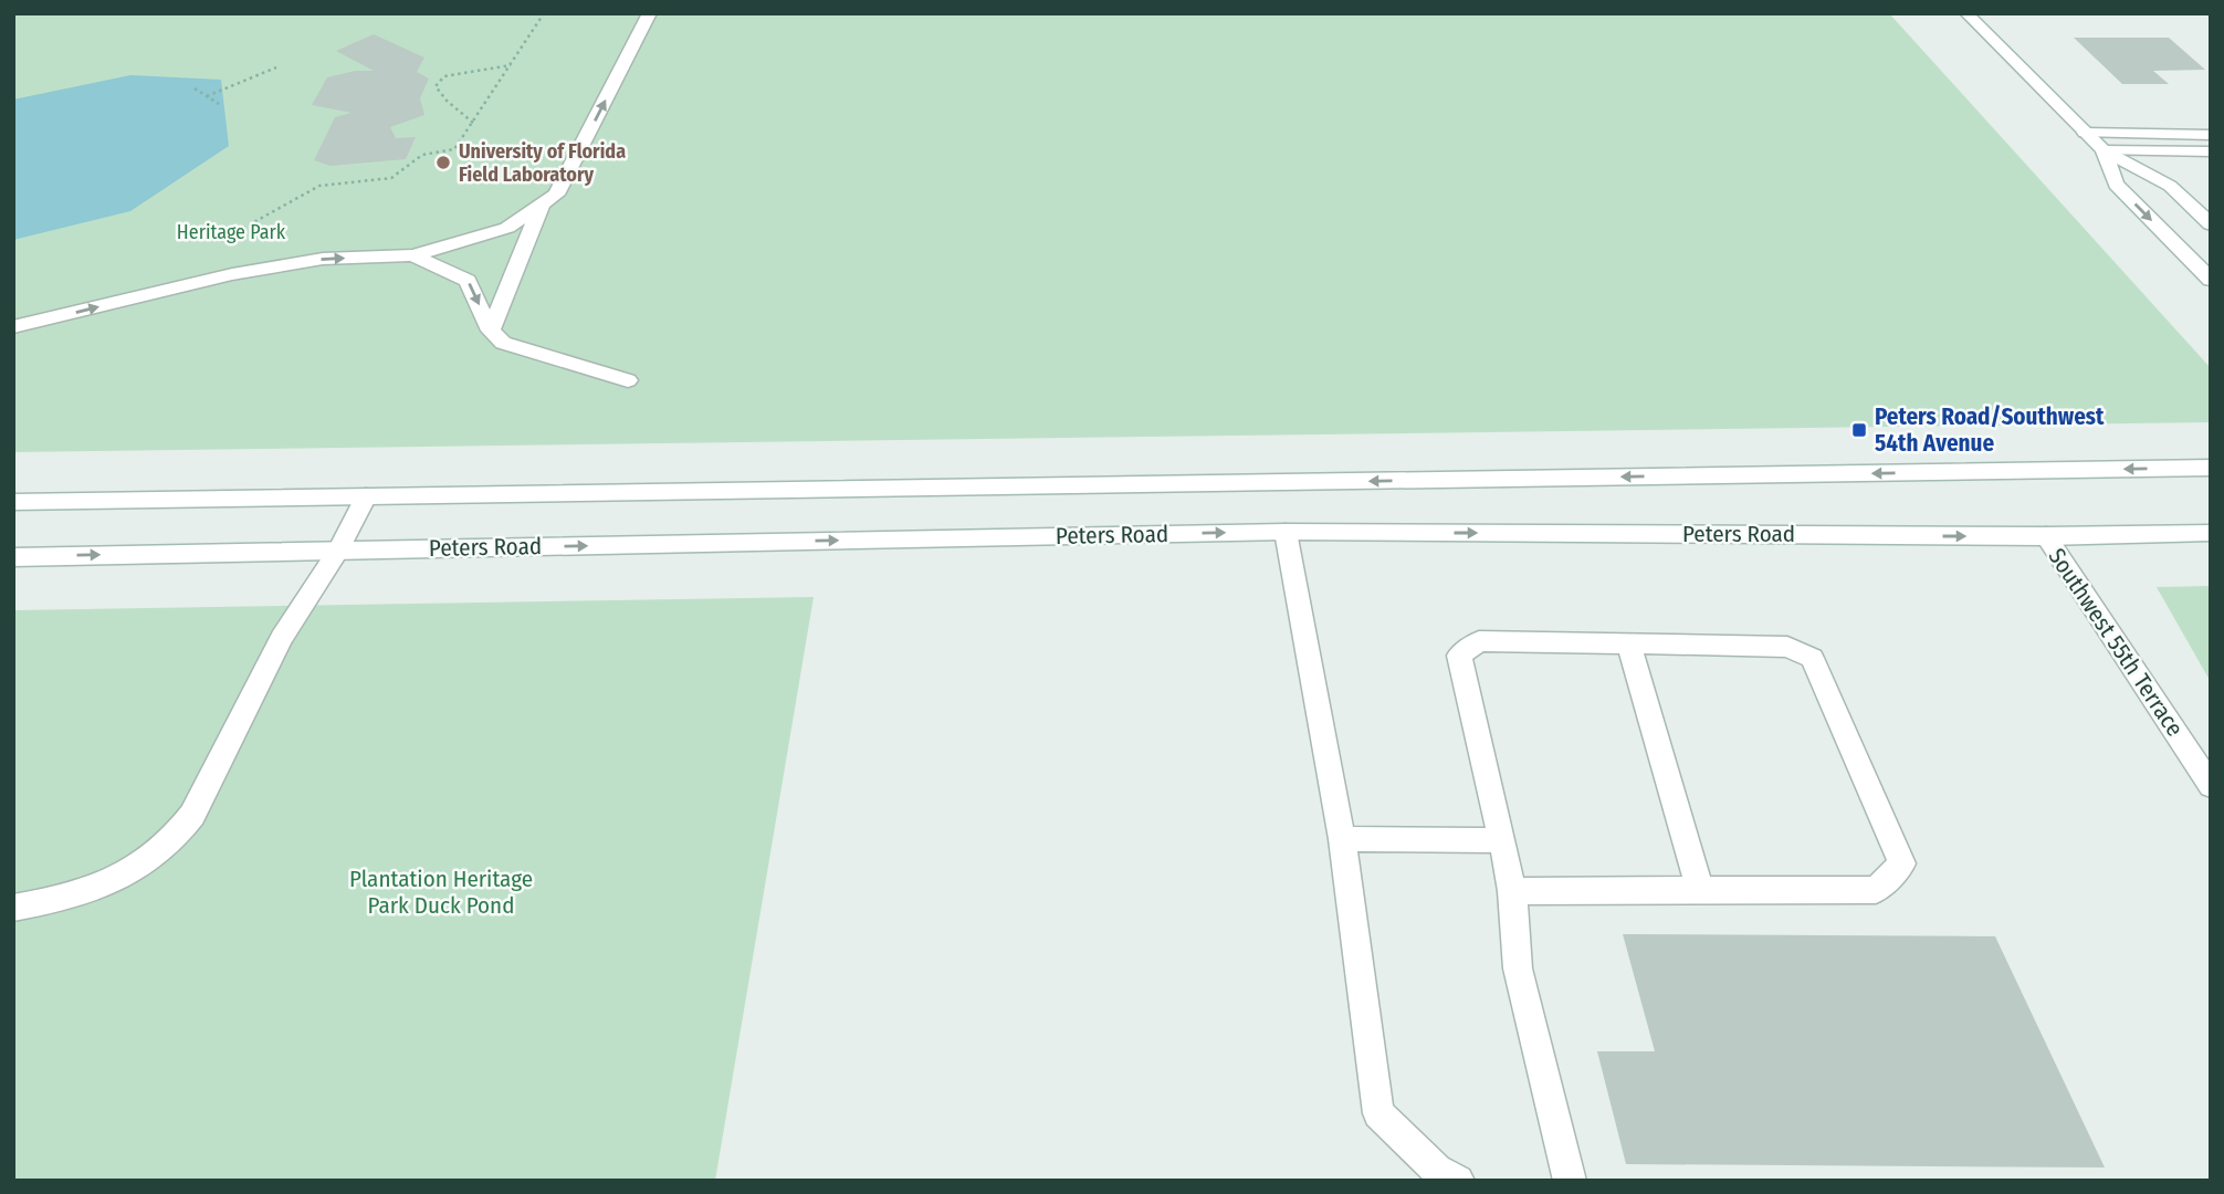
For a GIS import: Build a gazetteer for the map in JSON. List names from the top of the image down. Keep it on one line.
{"streets":{"main road":["Peters Road","Southwest 55th Terrace"]},"crossings":[["Peters Road","Southwest 55th Terrace"]],"parks":["Heritage Park","Plantation Heritage Park Duck Pond"],"places":{"other":["University of Florida Field Laboratory"],"transit":["Peters Road/Southwest 54th Avenue"]}}
